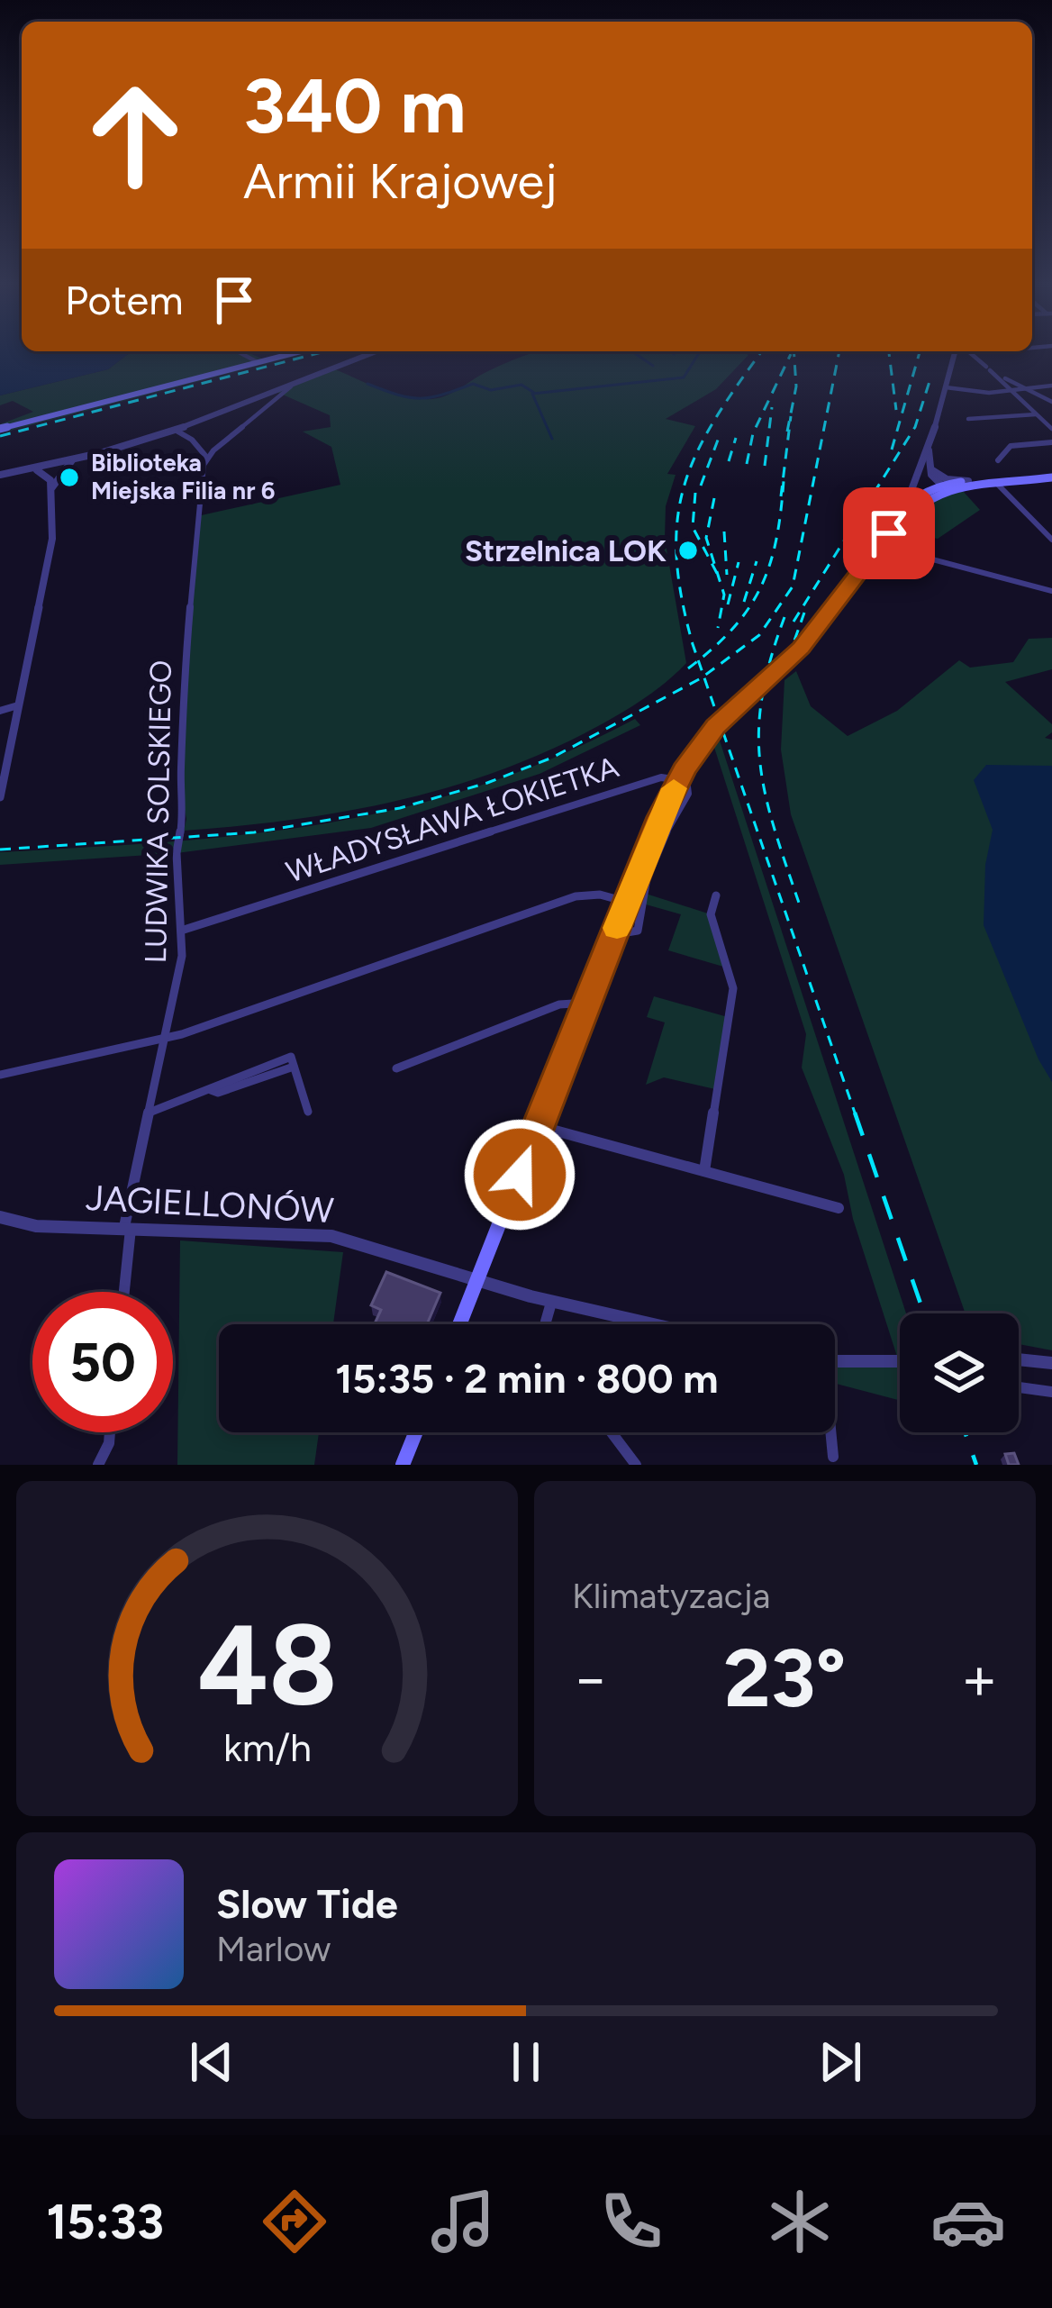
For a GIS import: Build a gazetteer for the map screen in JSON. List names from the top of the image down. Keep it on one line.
{"streets":{"street":["LUDWIKA SOLSKIEGO","WŁADYSŁAWA ŁOKIETKA","JAGIELLONÓW"]},"crossings":[["LUDWIKA SOLSKIEGO","WŁADYSŁAWA ŁOKIETKA"],["LUDWIKA SOLSKIEGO","JAGIELLONÓW"]],"places":["Biblioteka Miejska Filia nr 6","Strzelnica LOK"],"page":{"turn":["340 m","Armii Krajowej"],"then":"Potem","limit":"50","trip":"15:35 · 2 min · 800 m","tile":"Klimatyzacja","heat":["−","23°","+"],"song":["Slow Tide","Marlow"],"tabs":"15:33","gauge":["48","km/h"]}}
